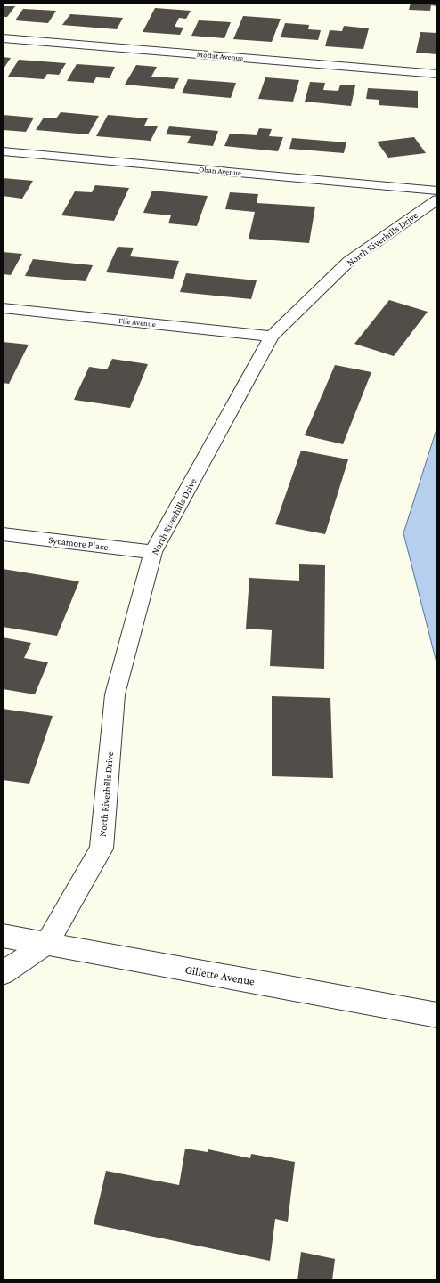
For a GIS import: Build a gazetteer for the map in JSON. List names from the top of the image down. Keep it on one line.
{"streets":{"street":["Moffat Avenue","Oban Avenue","North Riverhills Drive","Fife Avenue","Sycamore Place","Gillette Avenue"]},"crossings":[["North Riverhills Drive","Fife Avenue"],["North Riverhills Drive","Sycamore Place"],["North Riverhills Drive","Gillette Avenue"]]}
